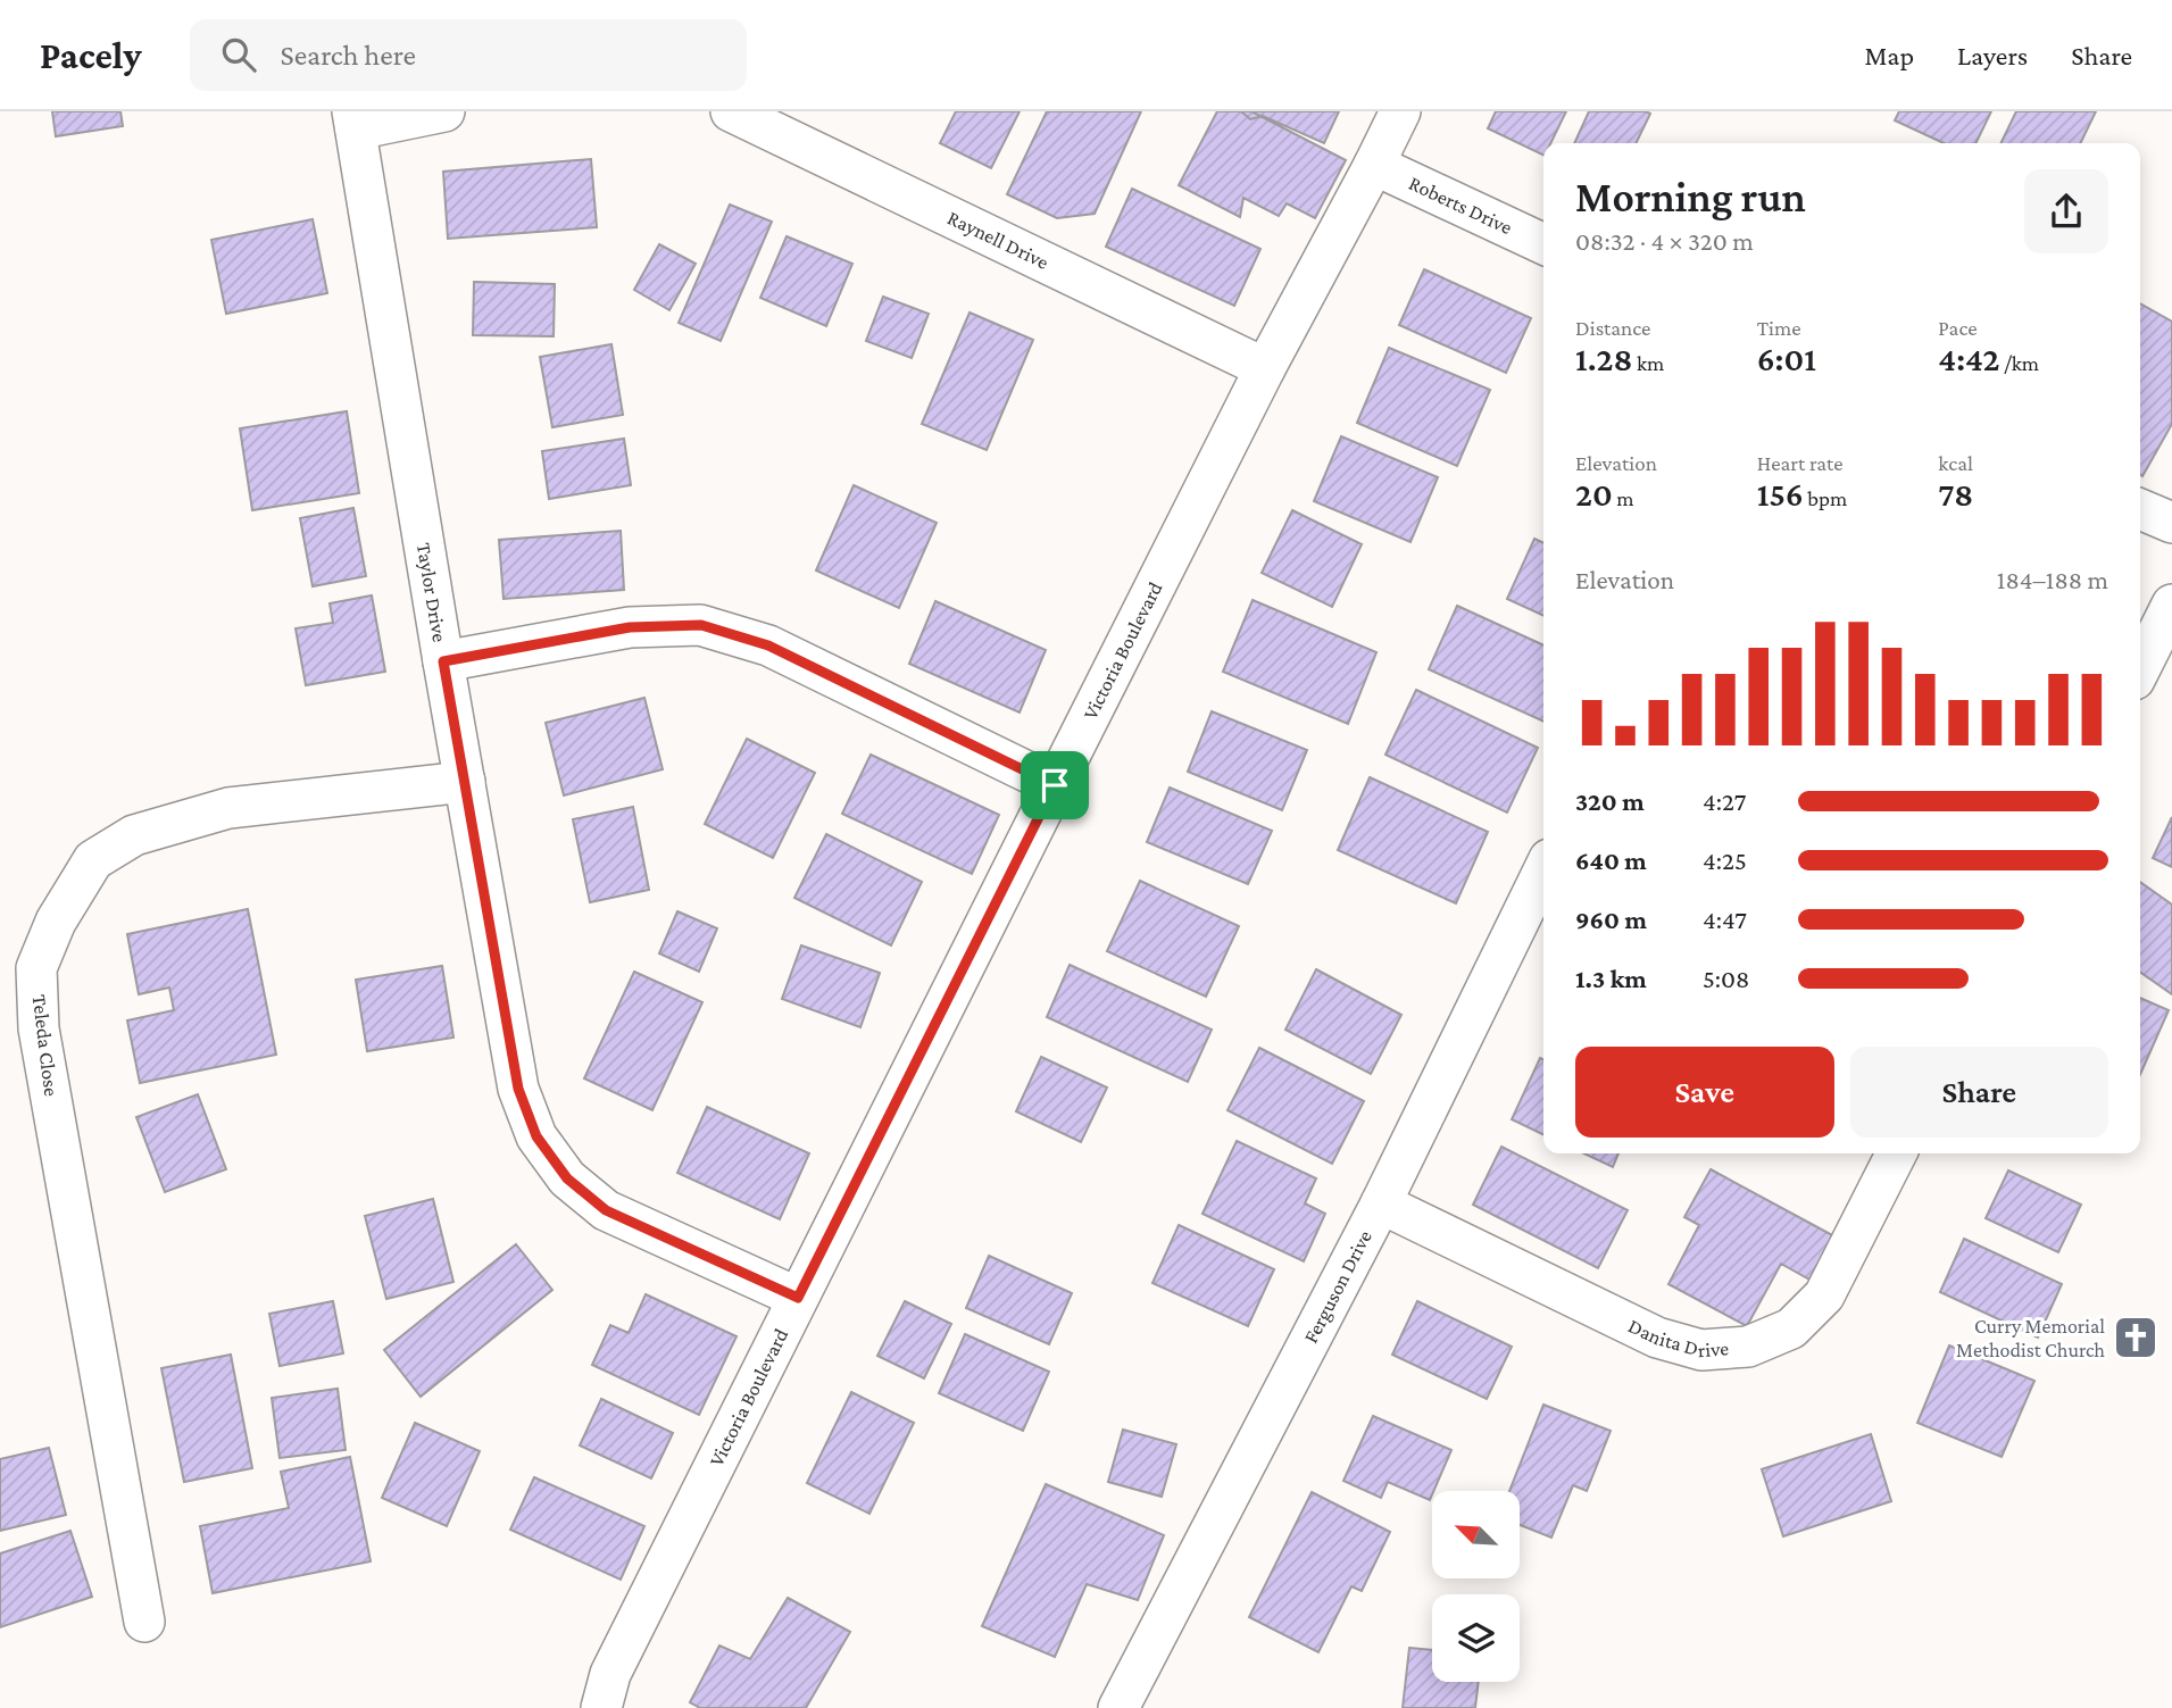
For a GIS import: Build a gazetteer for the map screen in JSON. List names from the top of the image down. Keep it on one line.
{"streets":{"street":["Roberts Drive","Raynell Drive","Taylor Drive","Victoria Boulevard","Teleda Close","Ferguson Drive","Danita Drive"]},"crossings":[["Roberts Drive","Victoria Boulevard"],["Raynell Drive","Victoria Boulevard"],["Taylor Drive","Victoria Boulevard"],["Taylor Drive","Teleda Close"],["Ferguson Drive","Danita Drive"]],"places":{"church":["Curry Memorial Methodist Church"]},"north":"top left","page":{"header":"Pacely","search":"Search here","nav":["Map","Layers","Share"],"heading":["Morning run","08:32 · 4 × 320 m"],"stats":[["Distance","1.28 km"],["Time","6:01"],["Pace","4:42 /km"],["Elevation","20 m"],["Heart rate","156 bpm"],["kcal","78"]],"chart":["Elevation","184–188 m"],"list":[{"name":"320 m","note":"4:27"},{"name":"640 m","note":"4:25"},{"name":"960 m","note":"4:47"},{"name":"1.3 km","note":"5:08"}],"buttons":["Save","Share"]}}
